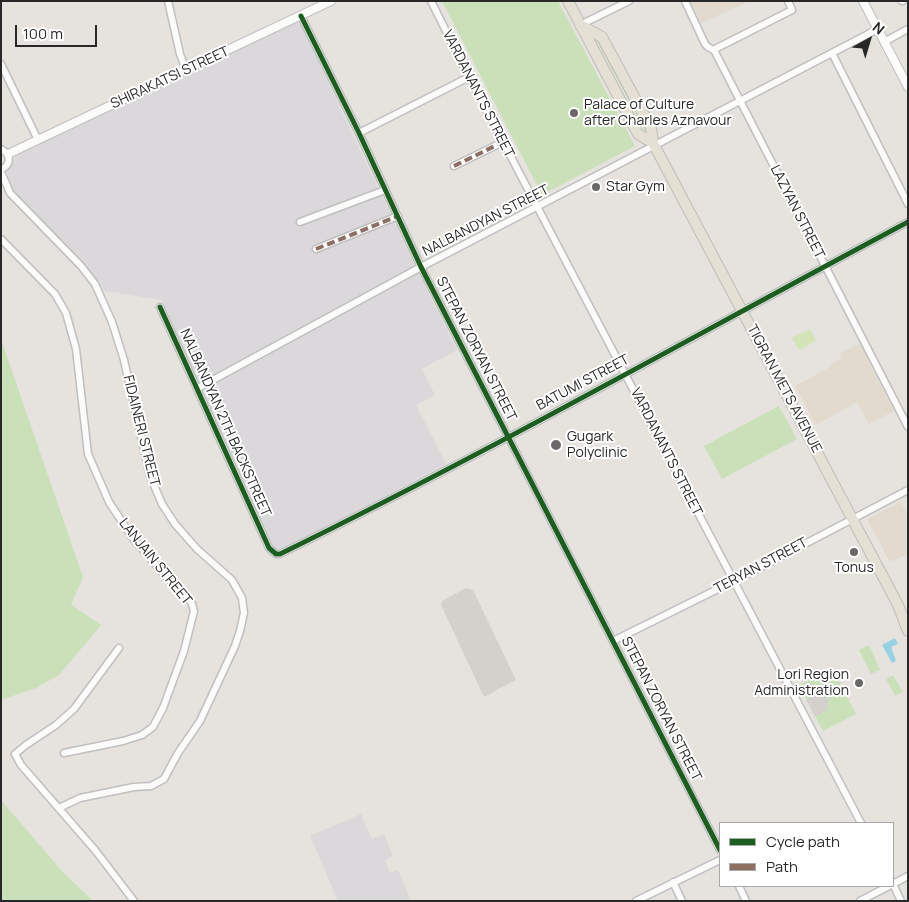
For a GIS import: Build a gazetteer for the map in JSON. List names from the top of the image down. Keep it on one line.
{"streets":{"main road":["TIGRAN METS AVENUE"],"street":["SHIRAKATSI STREET","VARDANANTS STREET","LAZYAN STREET","NALBANDYAN STREET","STEPAN ZORYAN STREET","BATUMI STREET","NALBANDYAN 2TH BACKSTREET","FIDAINERI STREET","LANJAIN STREET","TERYAN STREET"]},"crossings":[["SHIRAKATSI STREET","STEPAN ZORYAN STREET"],["VARDANANTS STREET","NALBANDYAN STREET"],["VARDANANTS STREET","BATUMI STREET"],["VARDANANTS STREET","TERYAN STREET"],["LAZYAN STREET","NALBANDYAN STREET"],["LAZYAN STREET","BATUMI STREET"],["NALBANDYAN STREET","STEPAN ZORYAN STREET"],["NALBANDYAN STREET","TIGRAN METS AVENUE"],["NALBANDYAN STREET","NALBANDYAN 2TH BACKSTREET"],["STEPAN ZORYAN STREET","BATUMI STREET"],["STEPAN ZORYAN STREET","TERYAN STREET"],["BATUMI STREET","TIGRAN METS AVENUE"],["BATUMI STREET","NALBANDYAN 2TH BACKSTREET"],["TIGRAN METS AVENUE","TERYAN STREET"]],"places":["Palace of Culture after Charles Aznavour","Star Gym","Gugark Polyclinic","Tonus","Lori Region Administration"],"legend":["Cycle path","Path"],"scale_bar":"100 m","north":"top right"}
